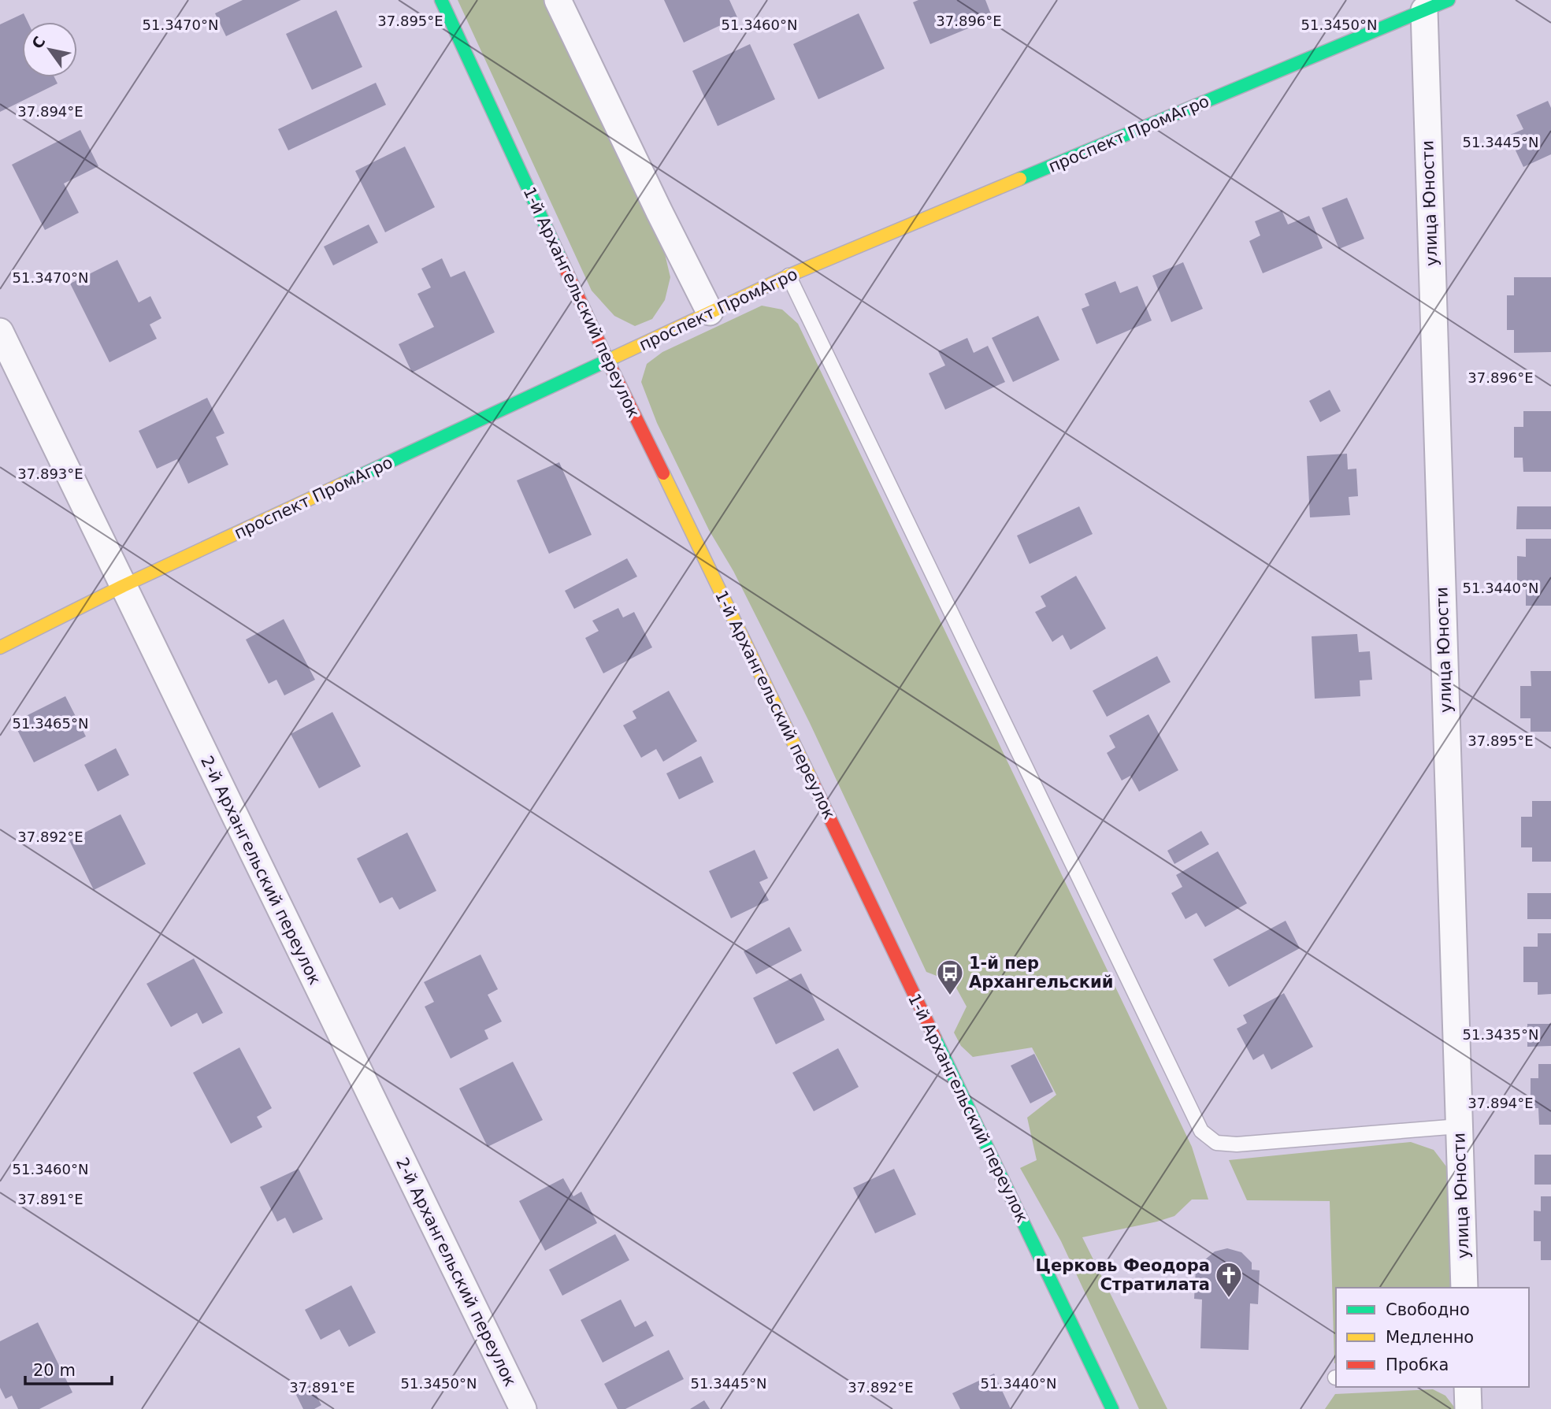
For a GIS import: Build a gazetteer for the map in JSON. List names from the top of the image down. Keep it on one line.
{"streets":{"street":["проспект ПромАгро","улица Юности","1-й Архангельский переулок","2-й Архангельский переулок"]},"crossings":[["проспект ПромАгро","улица Юности"],["проспект ПромАгро","1-й Архангельский переулок"],["проспект ПромАгро","2-й Архангельский переулок"]],"places":{"bus stop":["1-й пер Архангельский"],"church":["Церковь Феодора Стратилата"]},"legend":["Свободно","Медленно","Пробка"],"scale_bar":"20 m","north":"top left","coordinates":["37.895°E","37.896°E","51.3470°N","51.3460°N","51.3450°N","37.894°E","51.3445°N","37.893°E","51.3440°N","51.3465°N","37.892°E","51.3435°N","37.891°E"]}
